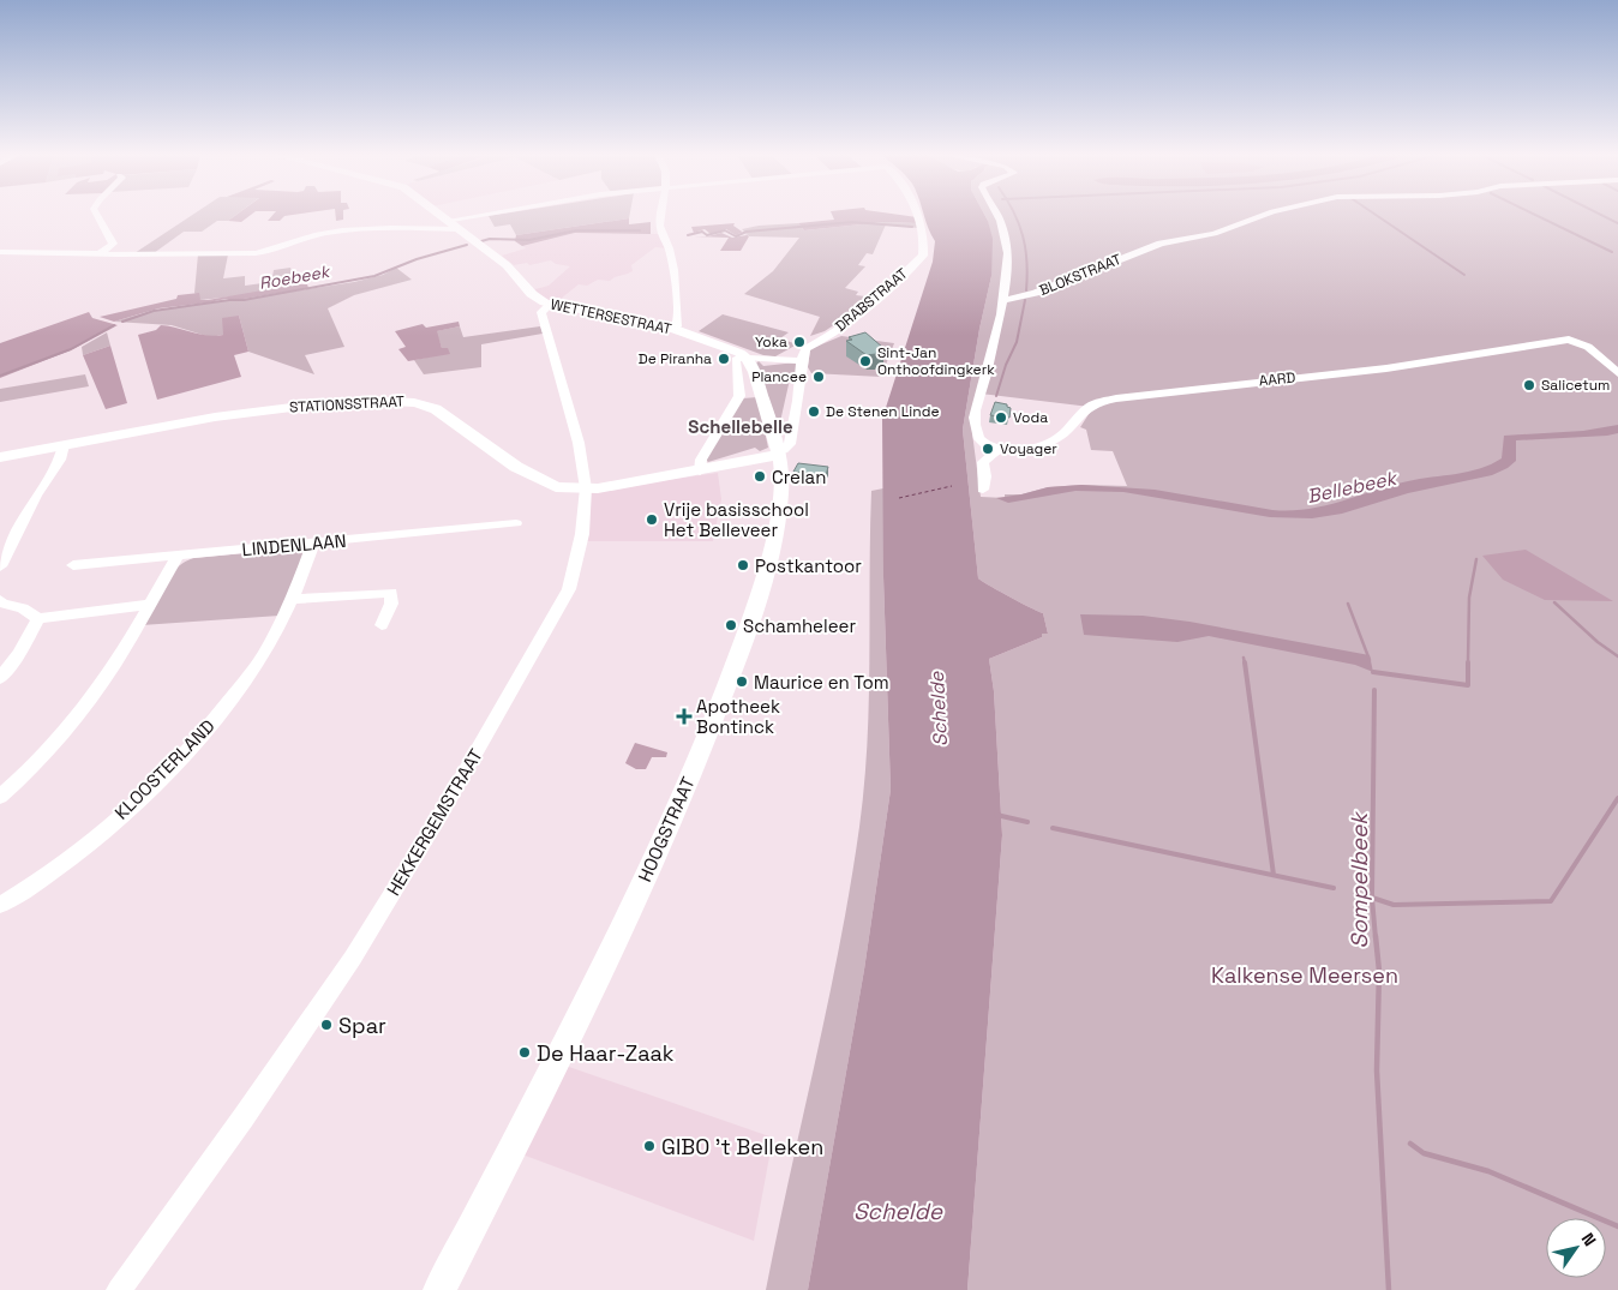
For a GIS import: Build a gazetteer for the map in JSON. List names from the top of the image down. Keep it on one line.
{"streets":{"main road":["WETTERSESTRAAT","HOOGSTRAAT"],"street":["BLOKSTRAAT","DRABSTRAAT","AARD","STATIONSSTRAAT","LINDENLAAN","KLOOSTERLAND","HEKKERGEMSTRAAT"]},"crossings":[["WETTERSESTRAAT","HEKKERGEMSTRAAT"],["WETTERSESTRAAT","HOOGSTRAAT"],["STATIONSSTRAAT","HEKKERGEMSTRAAT"],["STATIONSSTRAAT","HOOGSTRAAT"],["LINDENLAAN","KLOOSTERLAND"]],"districts":["Schellebelle"],"water":["Roebeek","Bellebeek","Schelde","Sompelbeek"],"parks":["Kalkense Meersen"],"places":{"other":["Yoka","De Piranha","Sint-Jan Onthoofdingkerk","Plancee","Salicetum","De Stenen Linde","Voda","Voyager","Crelan","Vrije basisschool Het Belleveer","Postkantoor","Schamheleer","Maurice en Tom","Spar","De Haar-Zaak","GIBO 't Belleken"],"health":["Apotheek Bontinck"]},"north":"top right"}
